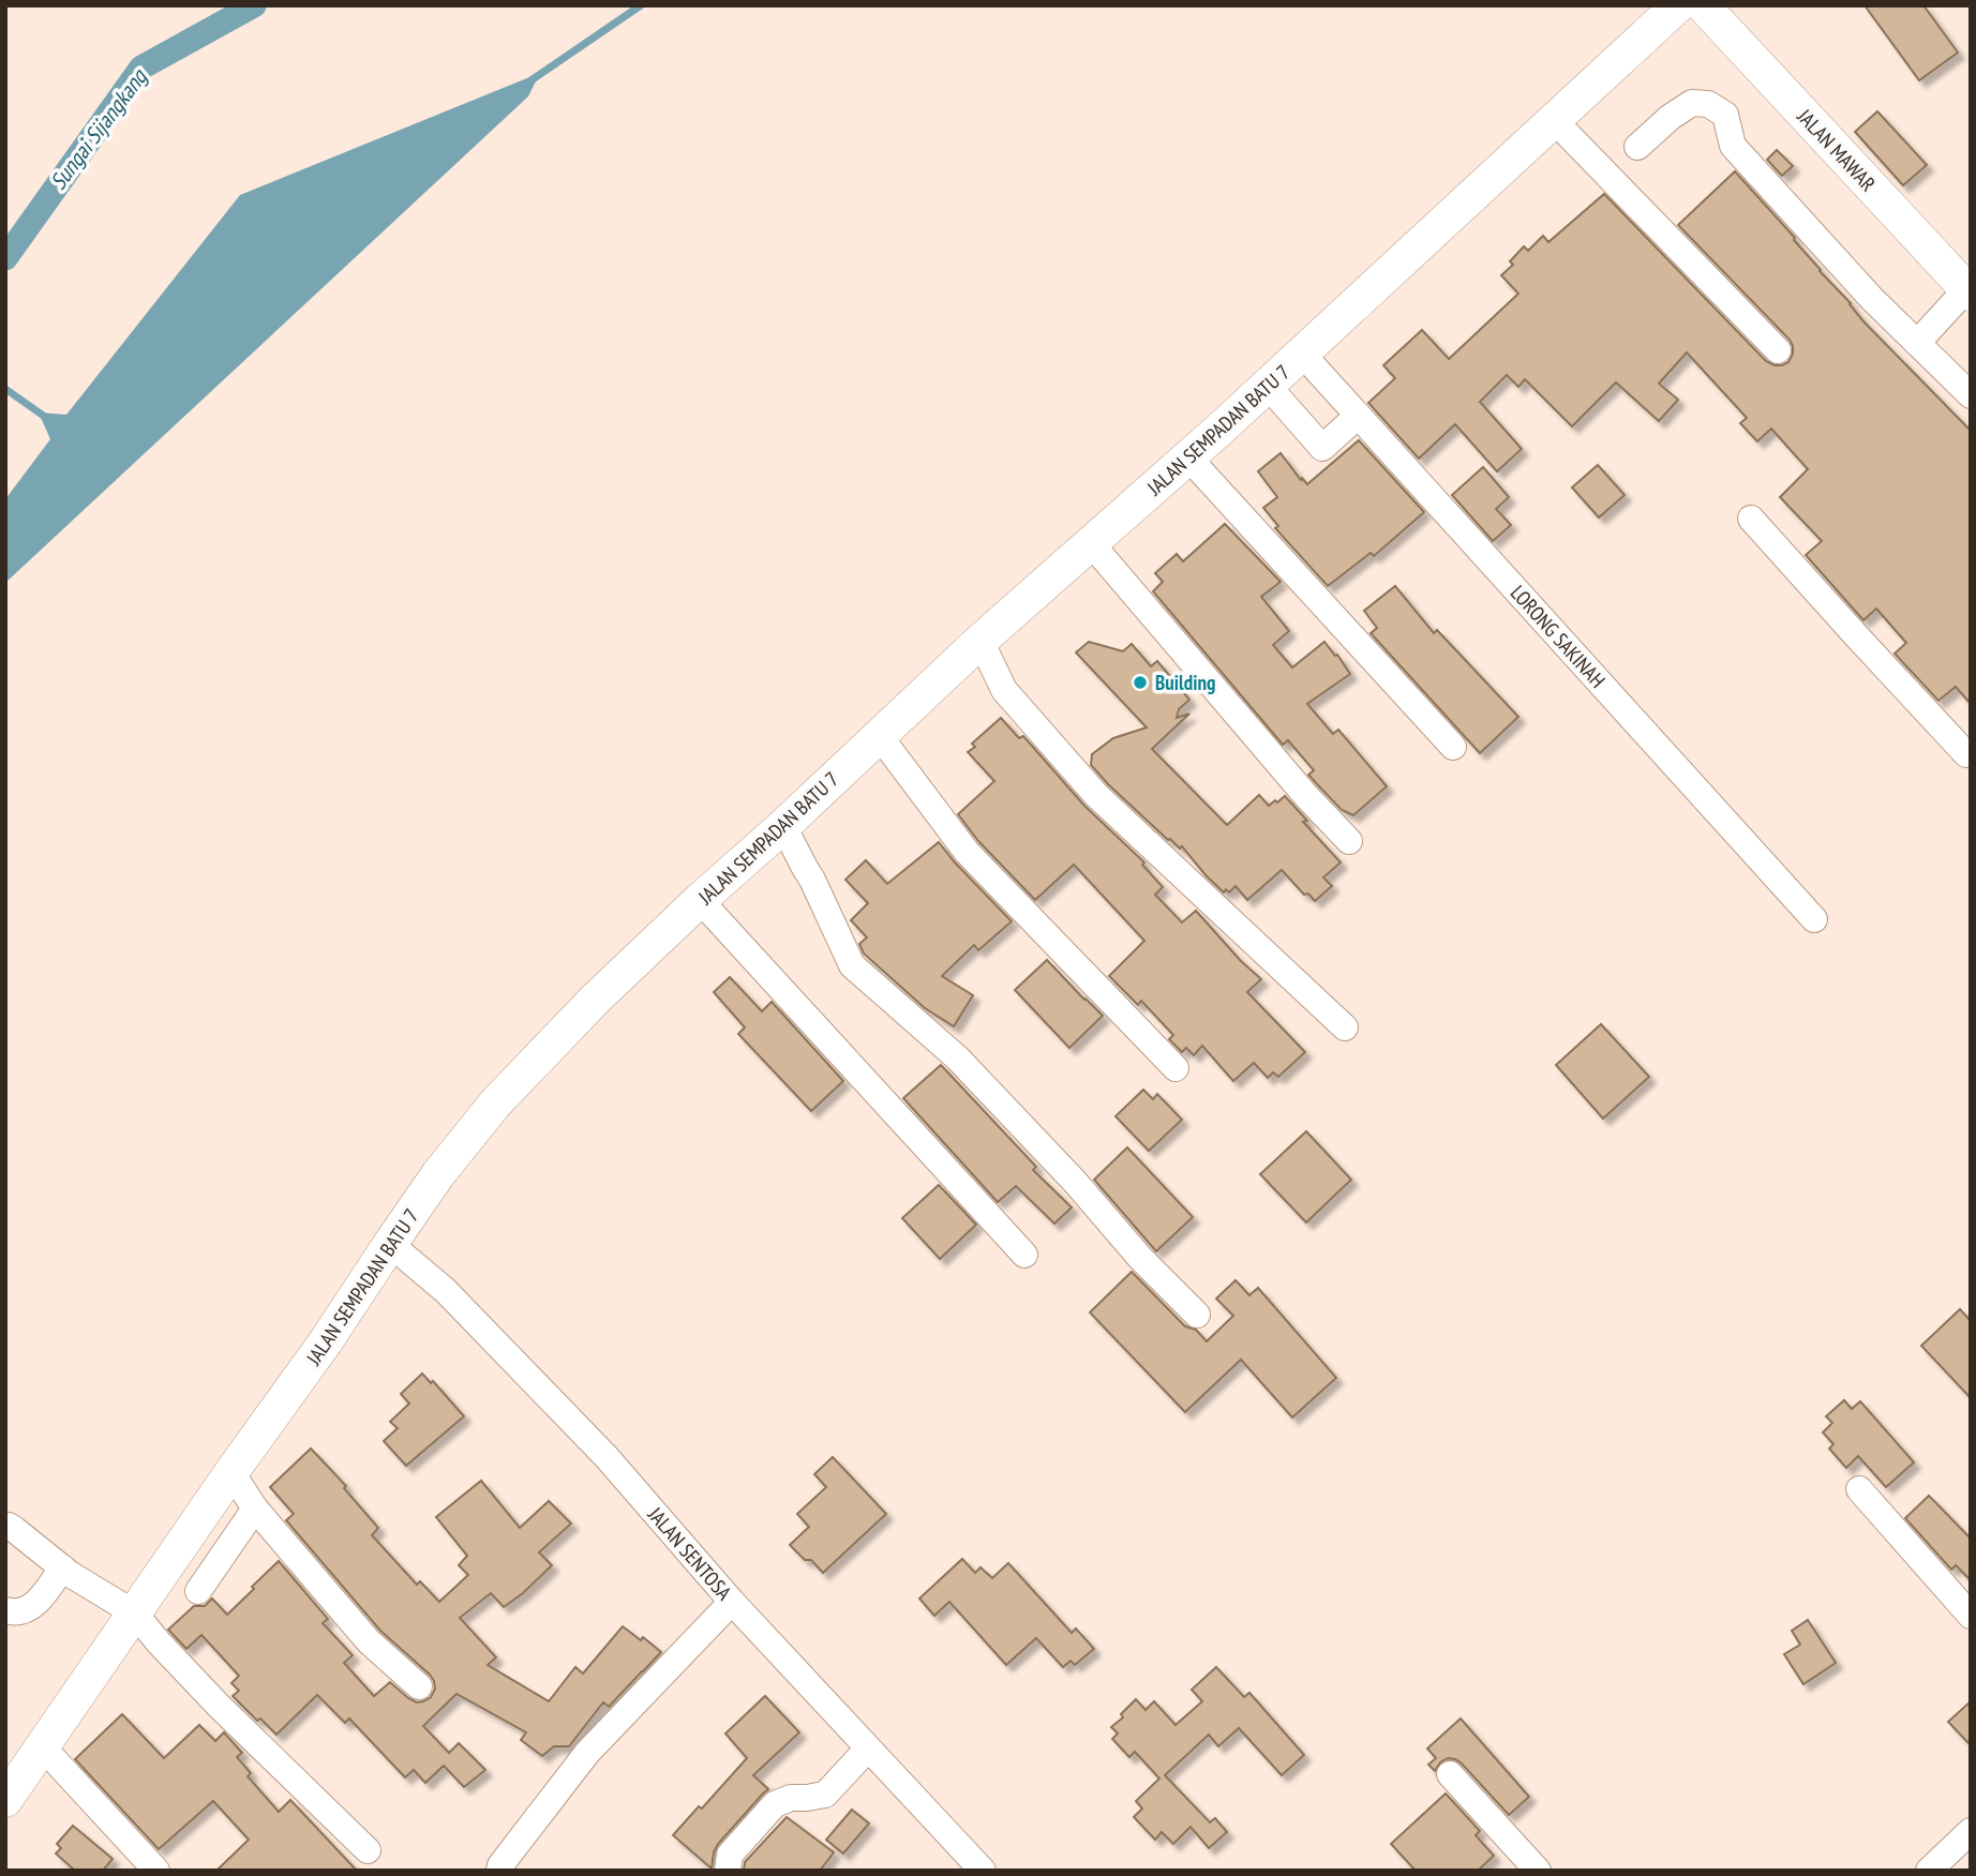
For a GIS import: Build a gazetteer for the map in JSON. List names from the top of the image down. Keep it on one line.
{"streets":{"street":["JALAN MAWAR","JALAN SEMPADAN BATU 7","LORONG SAKINAH","JALAN SENTOSA"]},"crossings":[["JALAN SEMPADAN BATU 7","LORONG SAKINAH"],["JALAN SEMPADAN BATU 7","JALAN SENTOSA"]],"water":["Sungai Sijangkang"],"places":["Building"]}
